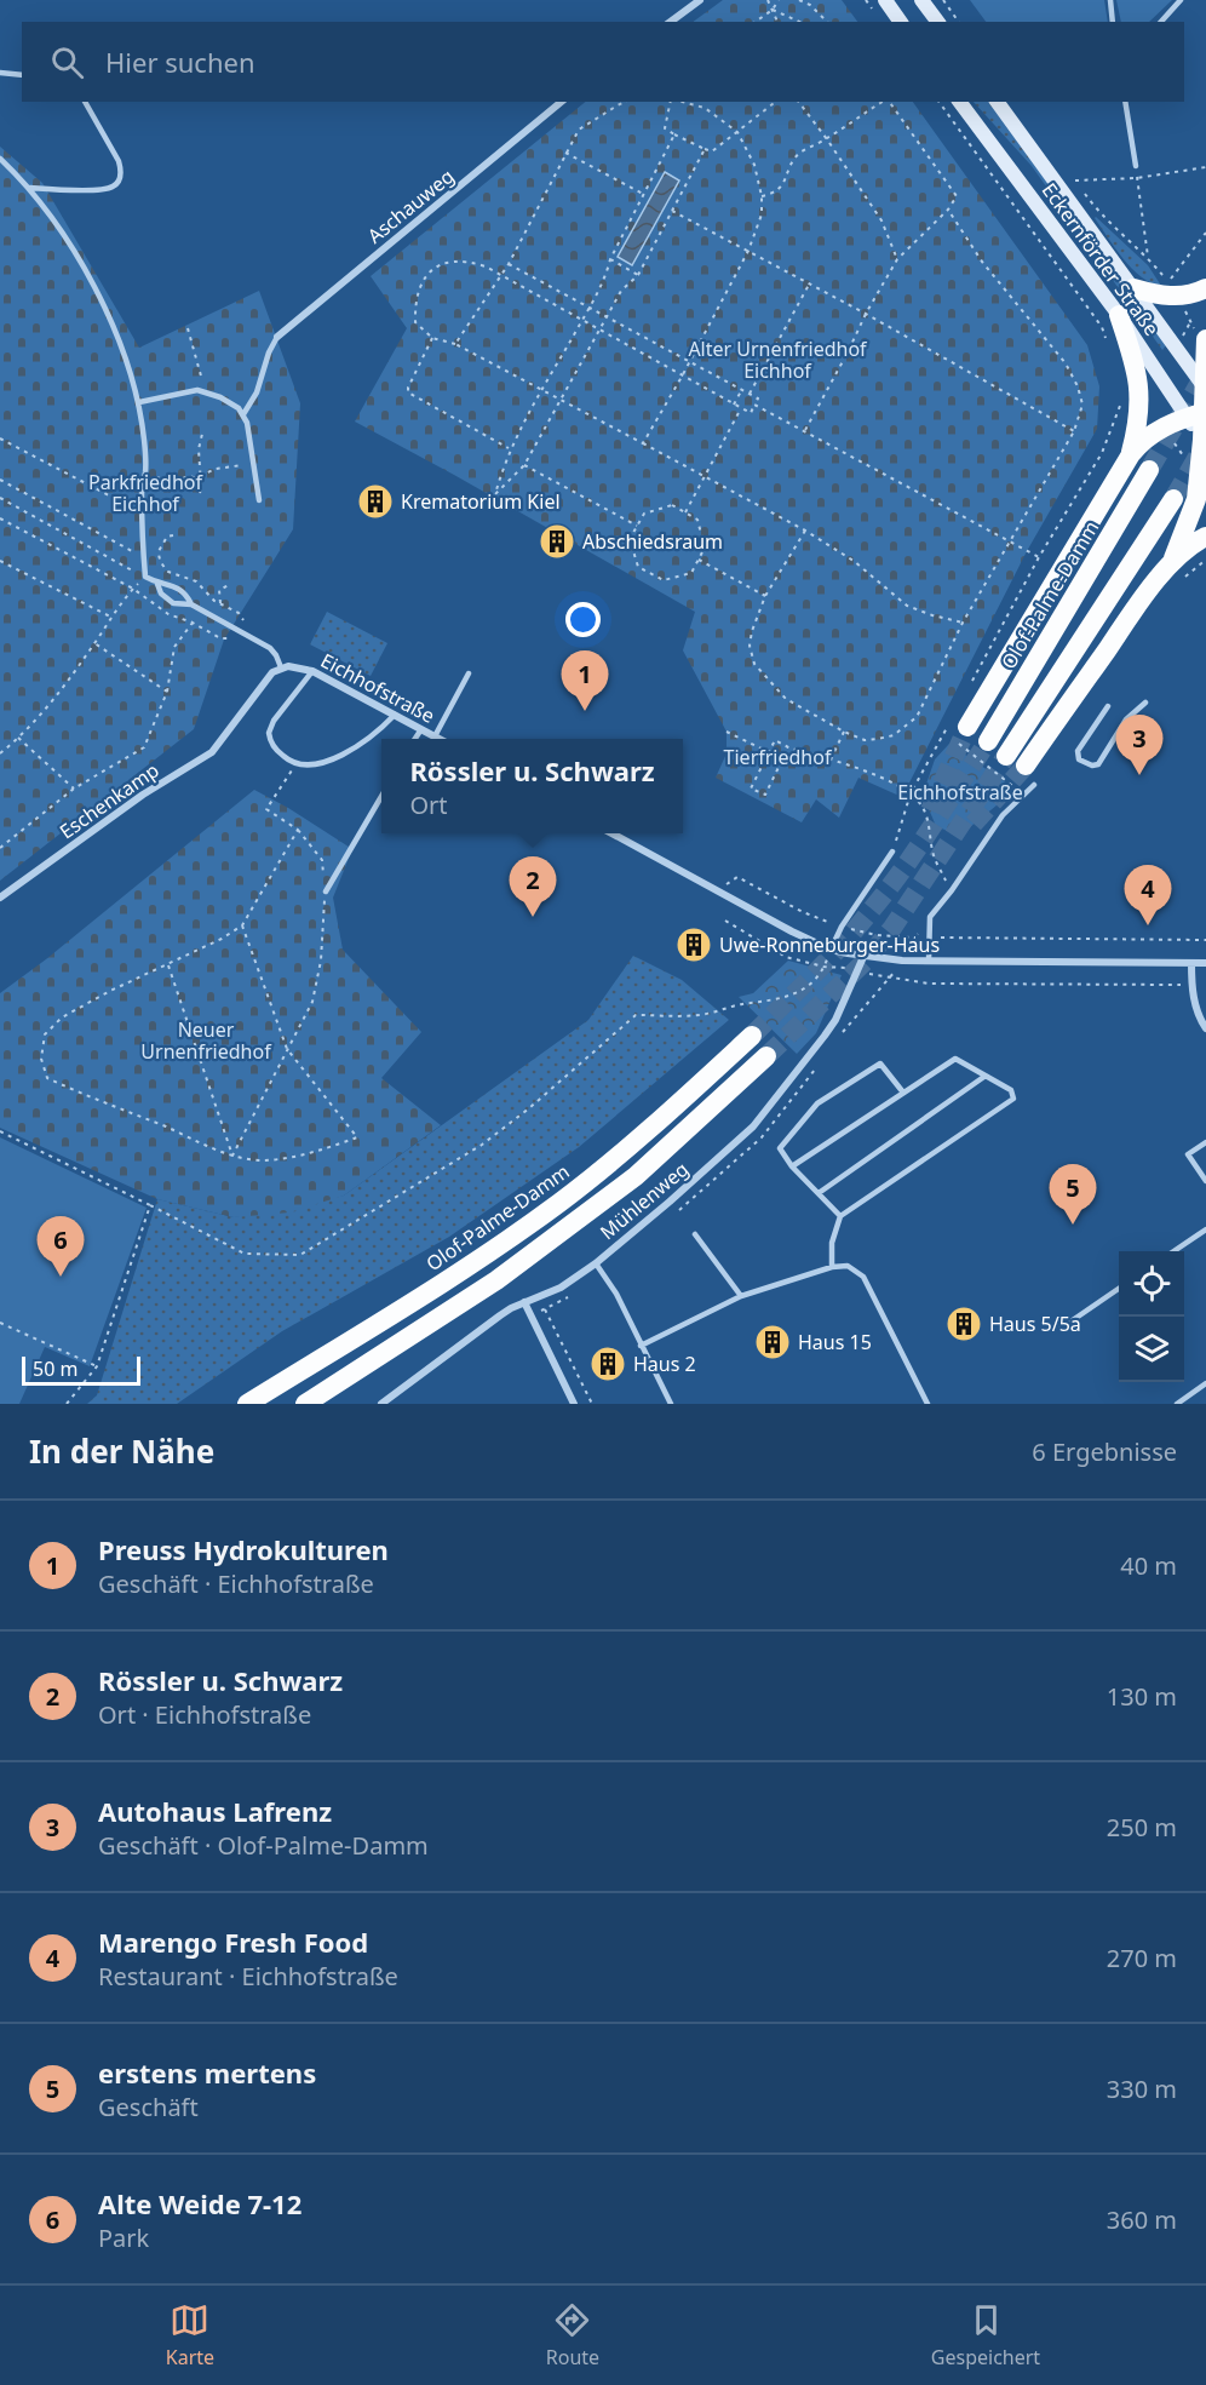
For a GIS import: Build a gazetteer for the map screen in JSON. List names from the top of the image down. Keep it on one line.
{"streets":{"highway":["Olof-Palme-Damm"],"main road":["Eckernförder Straße"],"street":["Aschauweg","Eichhofstraße","Eschenkamp","Mühlenweg"]},"crossings":[["Eichhofstraße","Eschenkamp"]],"parks":["Alter Urnenfriedhof Eichhof","Parkfriedhof Eichhof","Tierfriedhof","Eichhofstraße","Neuer Urnenfriedhof"],"places":{"building":["Krematorium Kiel","Abschiedsraum","Uwe-Ronneburger-Haus","Haus 5/5a","Haus 15","Haus 2"]},"scale_bar":"50 m","page":{"search":"Hier suchen","pins":["1","3","2","4","5","6"],"popup":["Rössler u. Schwarz","Ort"],"scale":"50 m","heading":["In der Nähe","6 Ergebnisse"],"list":[{"mark":"1","name":"Preuss Hydrokulturen","note":"Geschäft · Eichhofstraße","value":"40 m"},{"mark":"2","name":"Rössler u. Schwarz","note":"Ort · Eichhofstraße","value":"130 m"},{"mark":"3","name":"Autohaus Lafrenz","note":"Geschäft · Olof-Palme-Damm","value":"250 m"},{"mark":"4","name":"Marengo Fresh Food","note":"Restaurant · Eichhofstraße","value":"270 m"},{"mark":"5","name":"erstens mertens","note":"Geschäft","value":"330 m"},{"mark":"6","name":"Alte Weide 7-12","note":"Park","value":"360 m"}],"nav":["Karte","Route","Gespeichert"]}}
